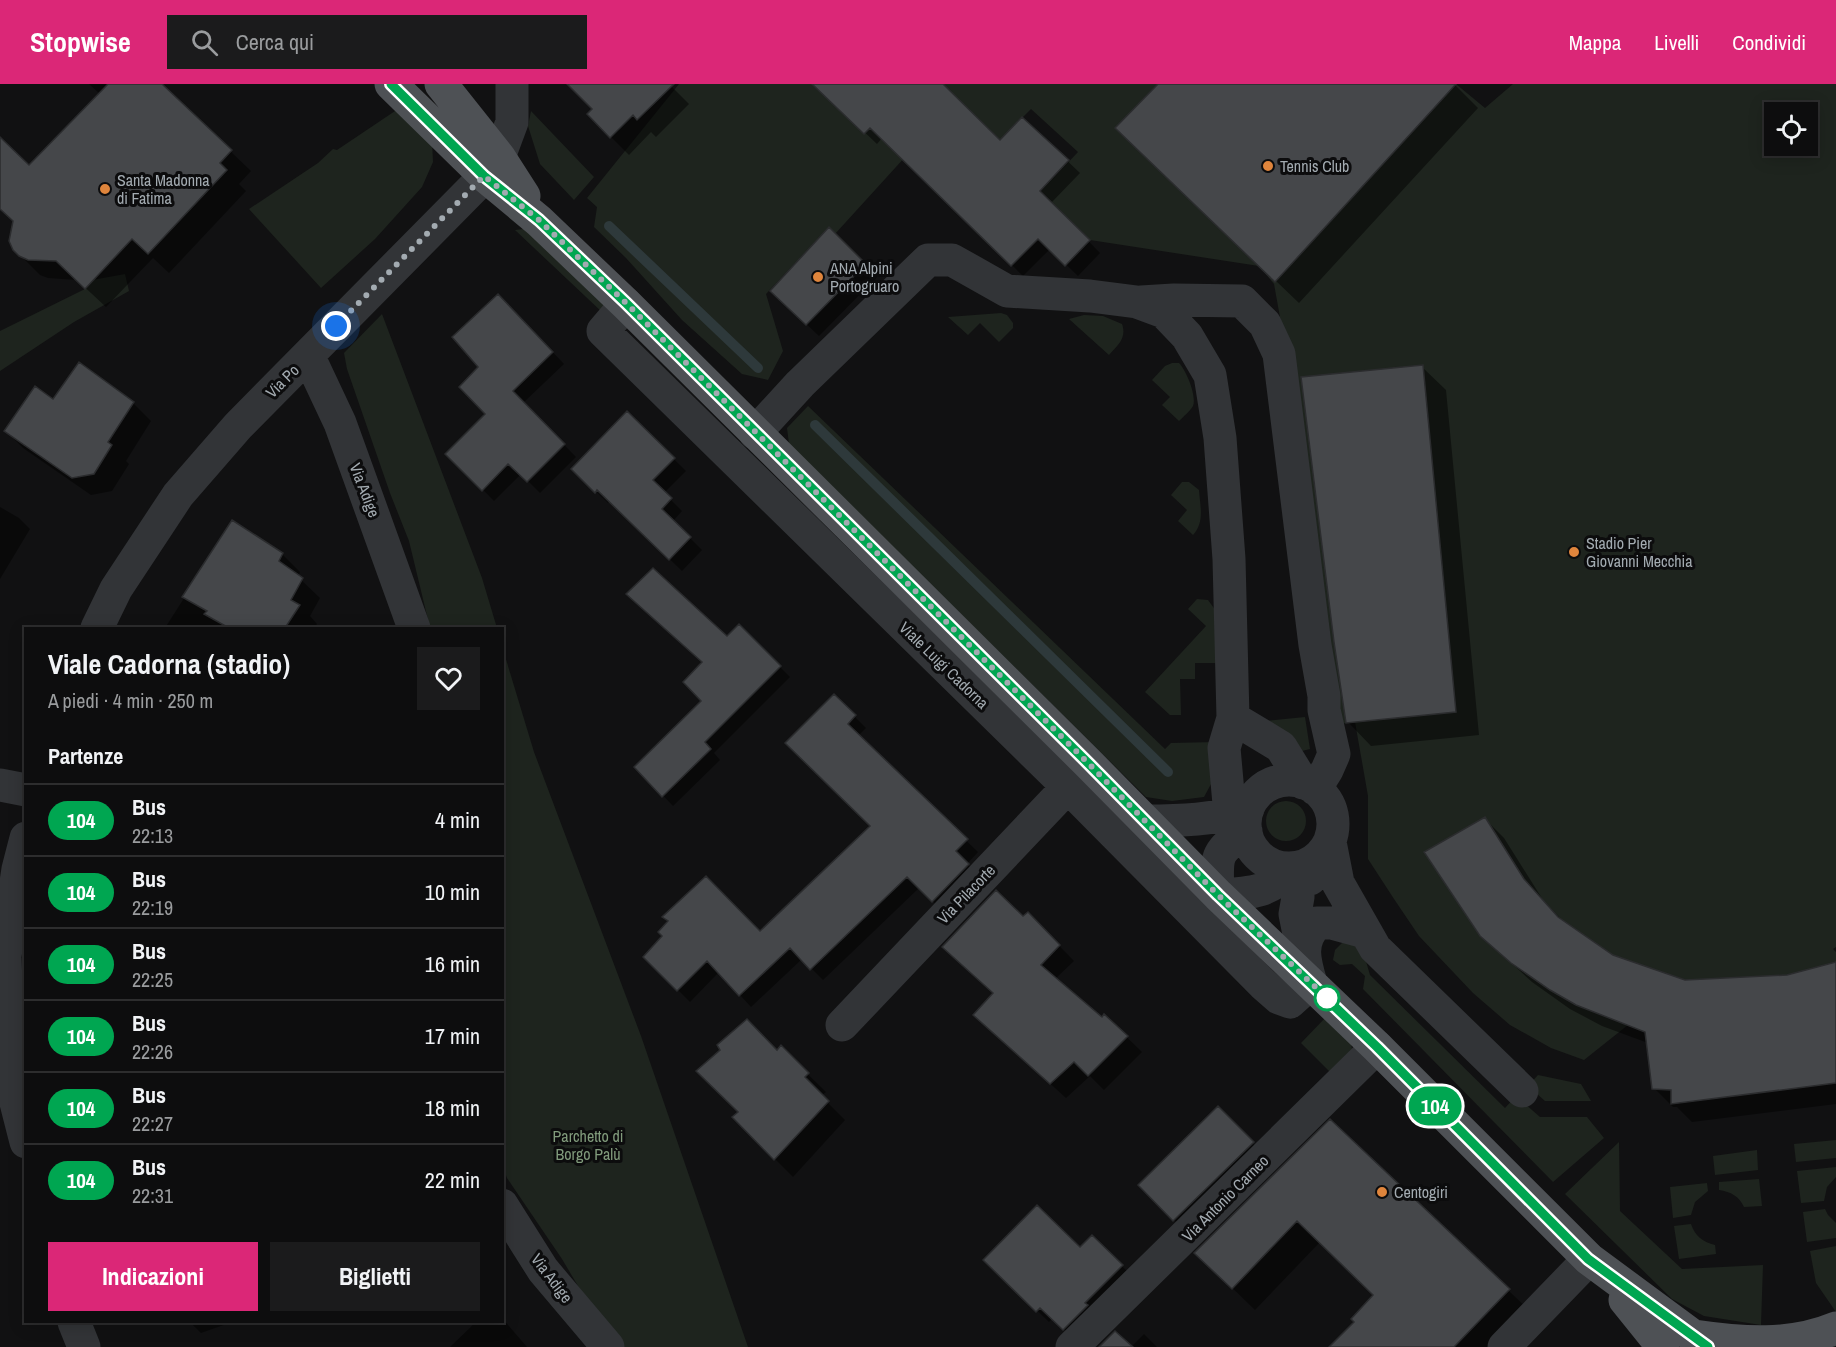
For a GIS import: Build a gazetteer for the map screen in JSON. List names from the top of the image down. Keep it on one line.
{"streets":{"main road":["Viale Luigi Cadorna"],"street":["Via Po","Via Adige","Via Pilacorte","Via Antonio Carneo"]},"crossings":[["Via Po","Via Adige"],["Via Po","Viale Luigi Cadorna"],["Viale Luigi Cadorna","Via Pilacorte"],["Viale Luigi Cadorna","Via Antonio Carneo"]],"parks":["Parchetto di Borgo Palù"],"places":["Tennis Club","Santa Madonna di Fatima","ANA Alpini Portogruaro","Stadio Pier Giovanni Mecchia","Centogiri"],"lines":["bus line 104"],"page":{"header":"Stopwise","search":"Cerca qui","nav":["Mappa","Livelli","Condividi"],"on_map":"104","heading":[["Viale Cadorna (stadio)","A piedi · 4 min · 250 m"],"Partenze"],"list":[{"mark":"104","name":"Bus","note":"22:13","value":"4 min"},{"mark":"104","name":"Bus","note":"22:19","value":"10 min"},{"mark":"104","name":"Bus","note":"22:25","value":"16 min"},{"mark":"104","name":"Bus","note":"22:26","value":"17 min"},{"mark":"104","name":"Bus","note":"22:27","value":"18 min"},{"mark":"104","name":"Bus","note":"22:31","value":"22 min"}],"buttons":["Indicazioni","Biglietti"]}}
